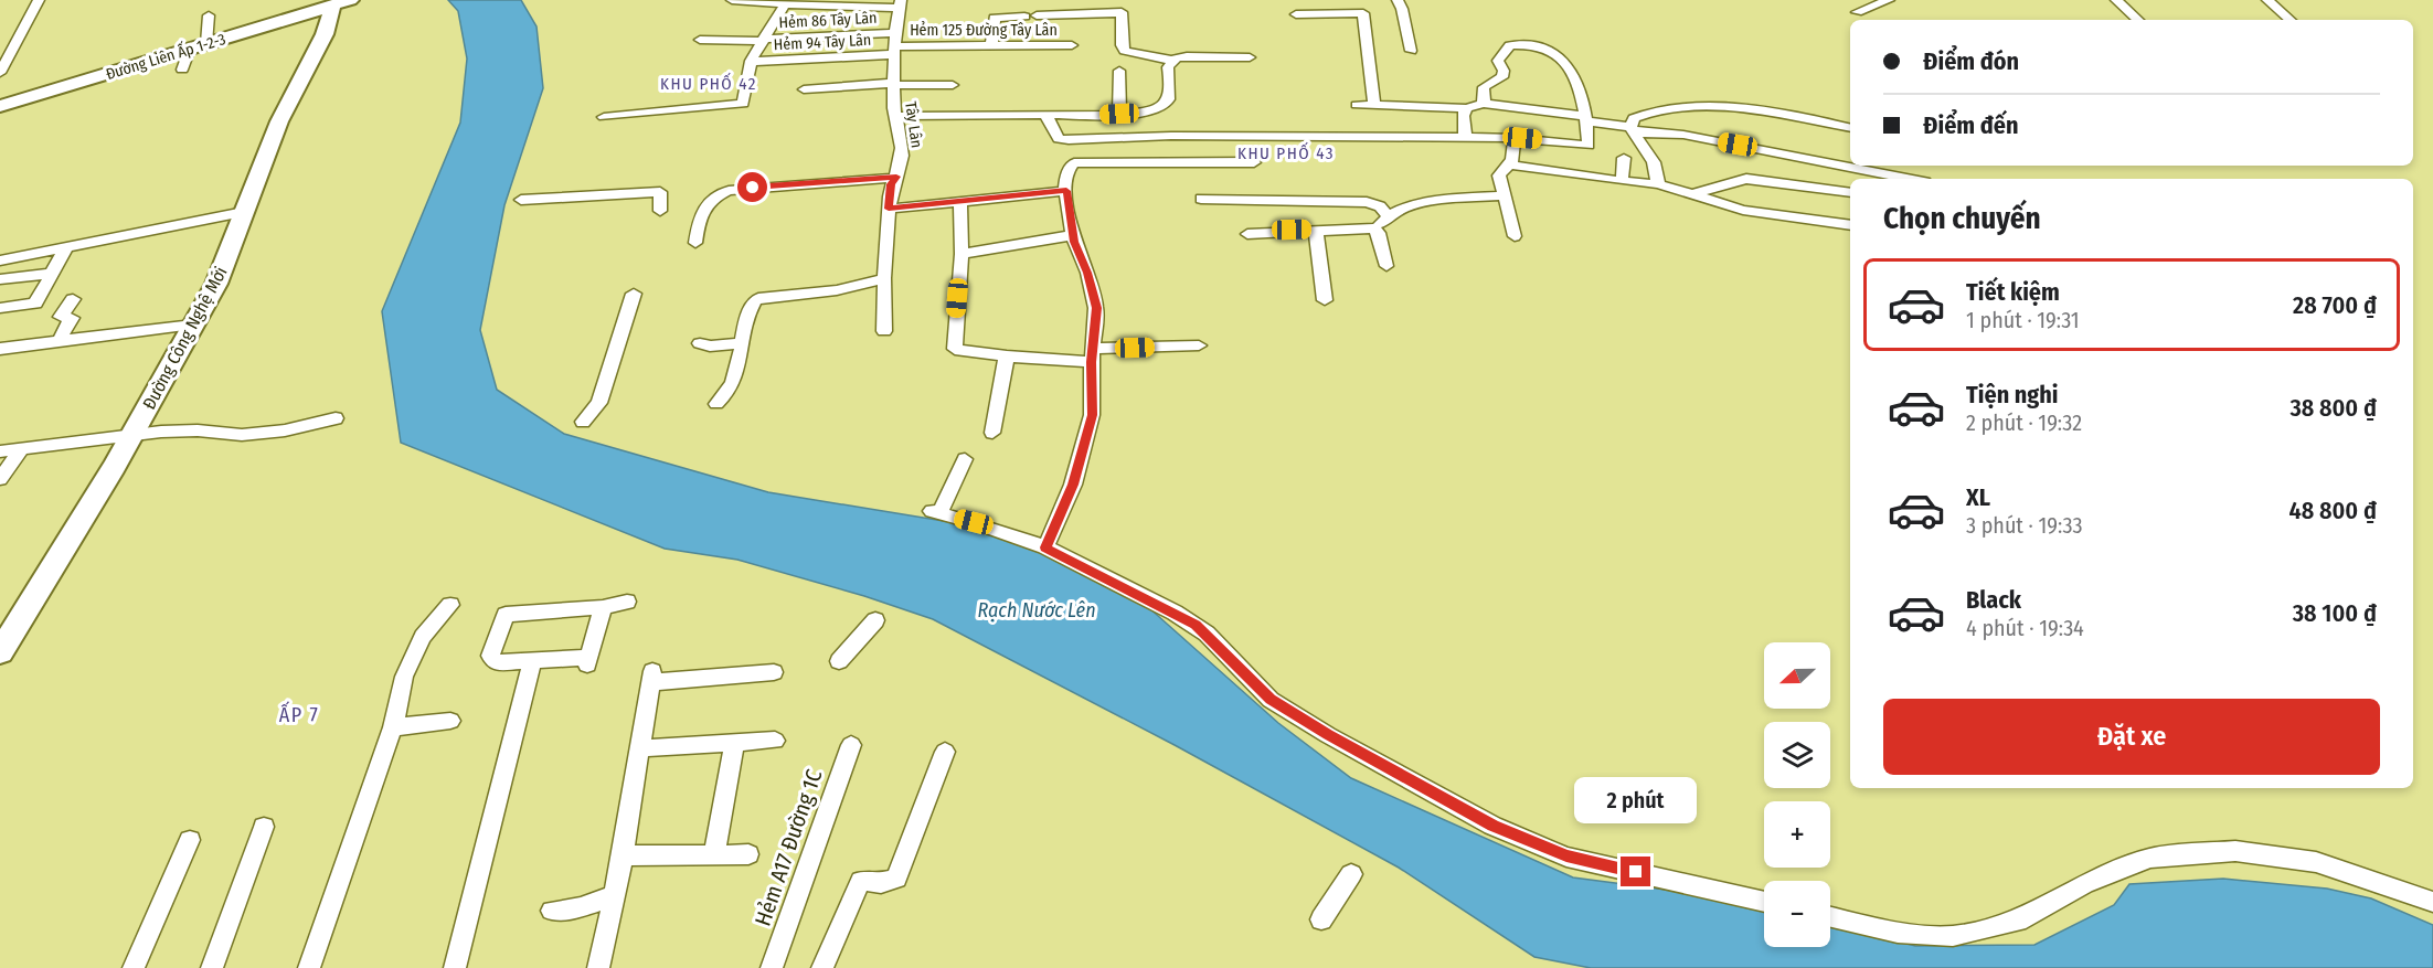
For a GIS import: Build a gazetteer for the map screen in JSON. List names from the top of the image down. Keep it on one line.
{"streets":{"street":["Hẻm 86 Tây Lân","Hẻm 125 Đường Tây Lân","Hẻm 94 Tây Lân","Đường Liên Ấp 1-2-3","Tây Lân","Đường Công Nghệ Mới","Hẻm A17 Đường 1C"]},"crossings":[["Hẻm 86 Tây Lân","Tây Lân"],["Hẻm 125 Đường Tây Lân","Hẻm 94 Tây Lân"],["Hẻm 125 Đường Tây Lân","Tây Lân"],["Hẻm 94 Tây Lân","Tây Lân"],["Đường Liên Ấp 1-2-3","Đường Công Nghệ Mới"]],"districts":["KHU PHỐ 42","KHU PHỐ 43","ẤP 7"],"water":["Rạch Nước Lên"],"north":"left","page":{"banner":["Điểm đón","Điểm đến"],"heading":"Chọn chuyến","list":[{"name":"Tiết kiệm","note":"1 phút · 19:31","value":"28 700 ₫"},{"name":"Tiện nghi","note":"2 phút · 19:32","value":"38 800 ₫"},{"name":"XL","note":"3 phút · 19:33","value":"48 800 ₫"},{"name":"Black","note":"4 phút · 19:34","value":"38 100 ₫"}],"map_buttons":["+","−"],"buttons":"Đặt xe","bubble":"2 phút"}}
